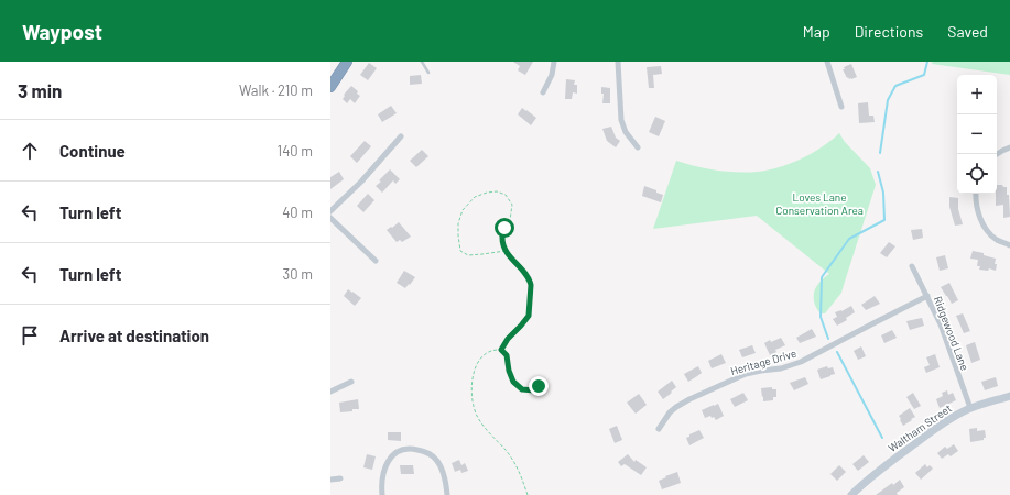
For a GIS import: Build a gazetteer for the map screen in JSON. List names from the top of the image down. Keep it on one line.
{"streets":{"street":["Ridgewood Lane","Heritage Drive","Waltham Street"]},"crossings":[["Ridgewood Lane","Heritage Drive"],["Ridgewood Lane","Waltham Street"]],"parks":["Loves Lane Conservation Area"],"page":{"header":"Waypost","nav":["Map","Directions","Saved"],"heading":["3 min","Walk · 210 m"],"map_buttons":["+","−"],"list":[["Continue","140 m"],["Turn left","40 m"],["Turn left","30 m"],"Arrive at destination"]}}
